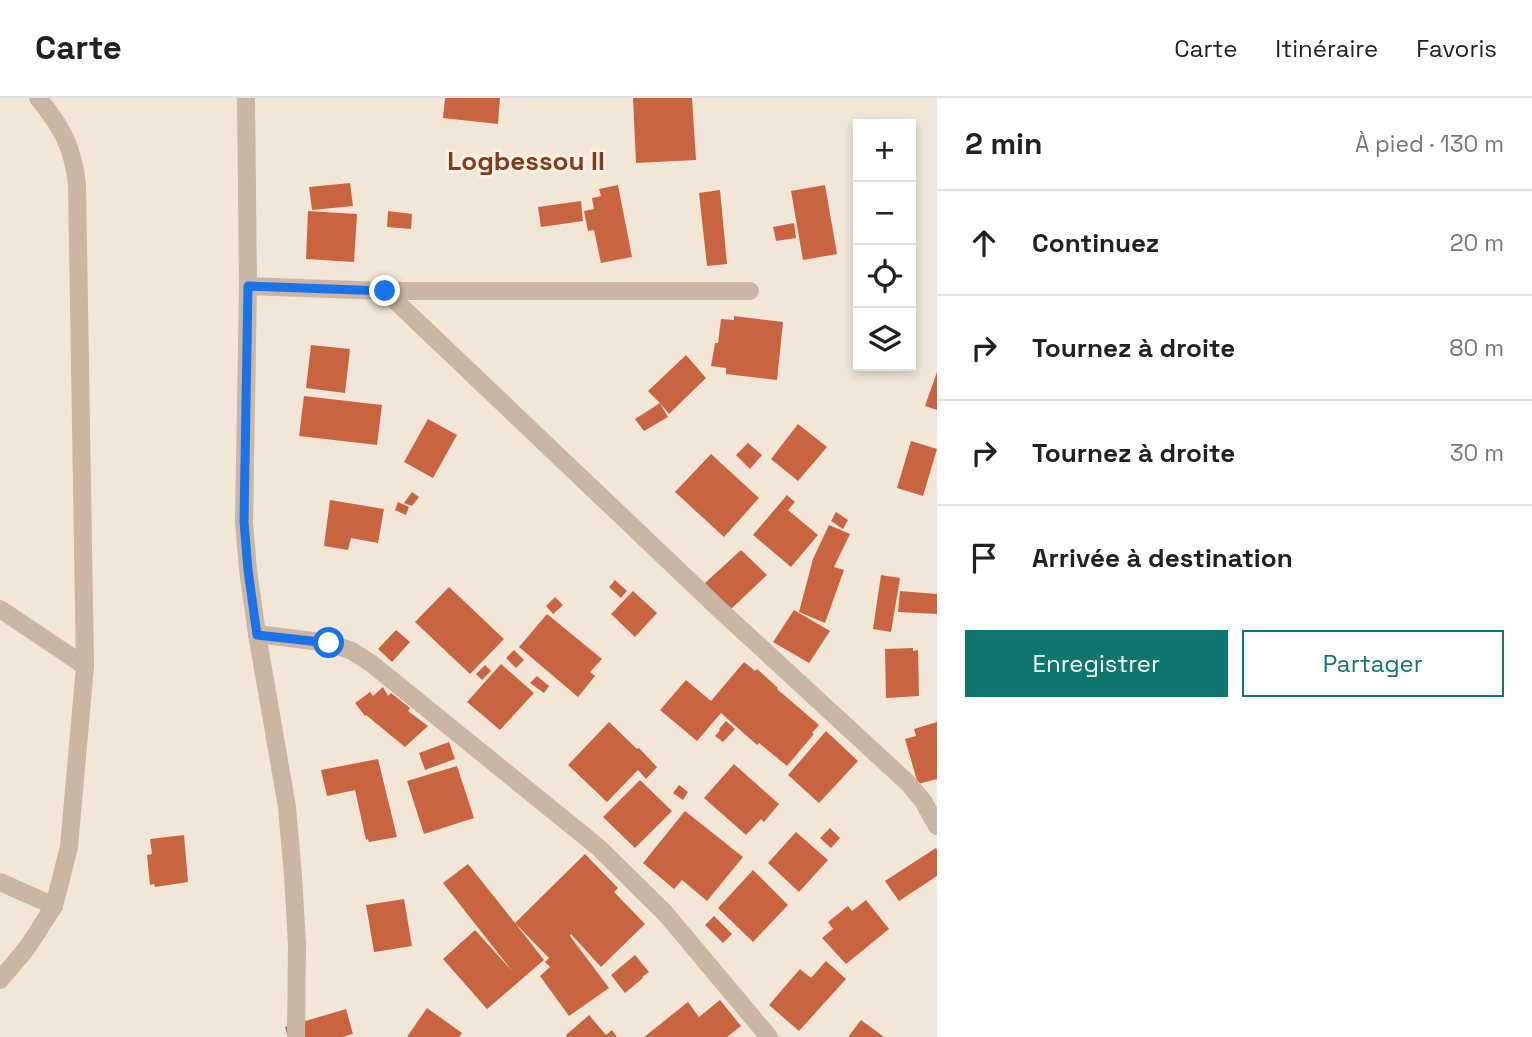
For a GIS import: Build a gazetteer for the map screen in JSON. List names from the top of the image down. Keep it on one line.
{"districts":["Logbessou II"],"page":{"header":"Carte","nav":["Carte","Itinéraire","Favoris"],"heading":["2 min","À pied · 130 m"],"map_buttons":["+","−"],"list":[["Continuez","20 m"],["Tournez à droite","80 m"],["Tournez à droite","30 m"],"Arrivée à destination"],"buttons":["Enregistrer","Partager"]}}
